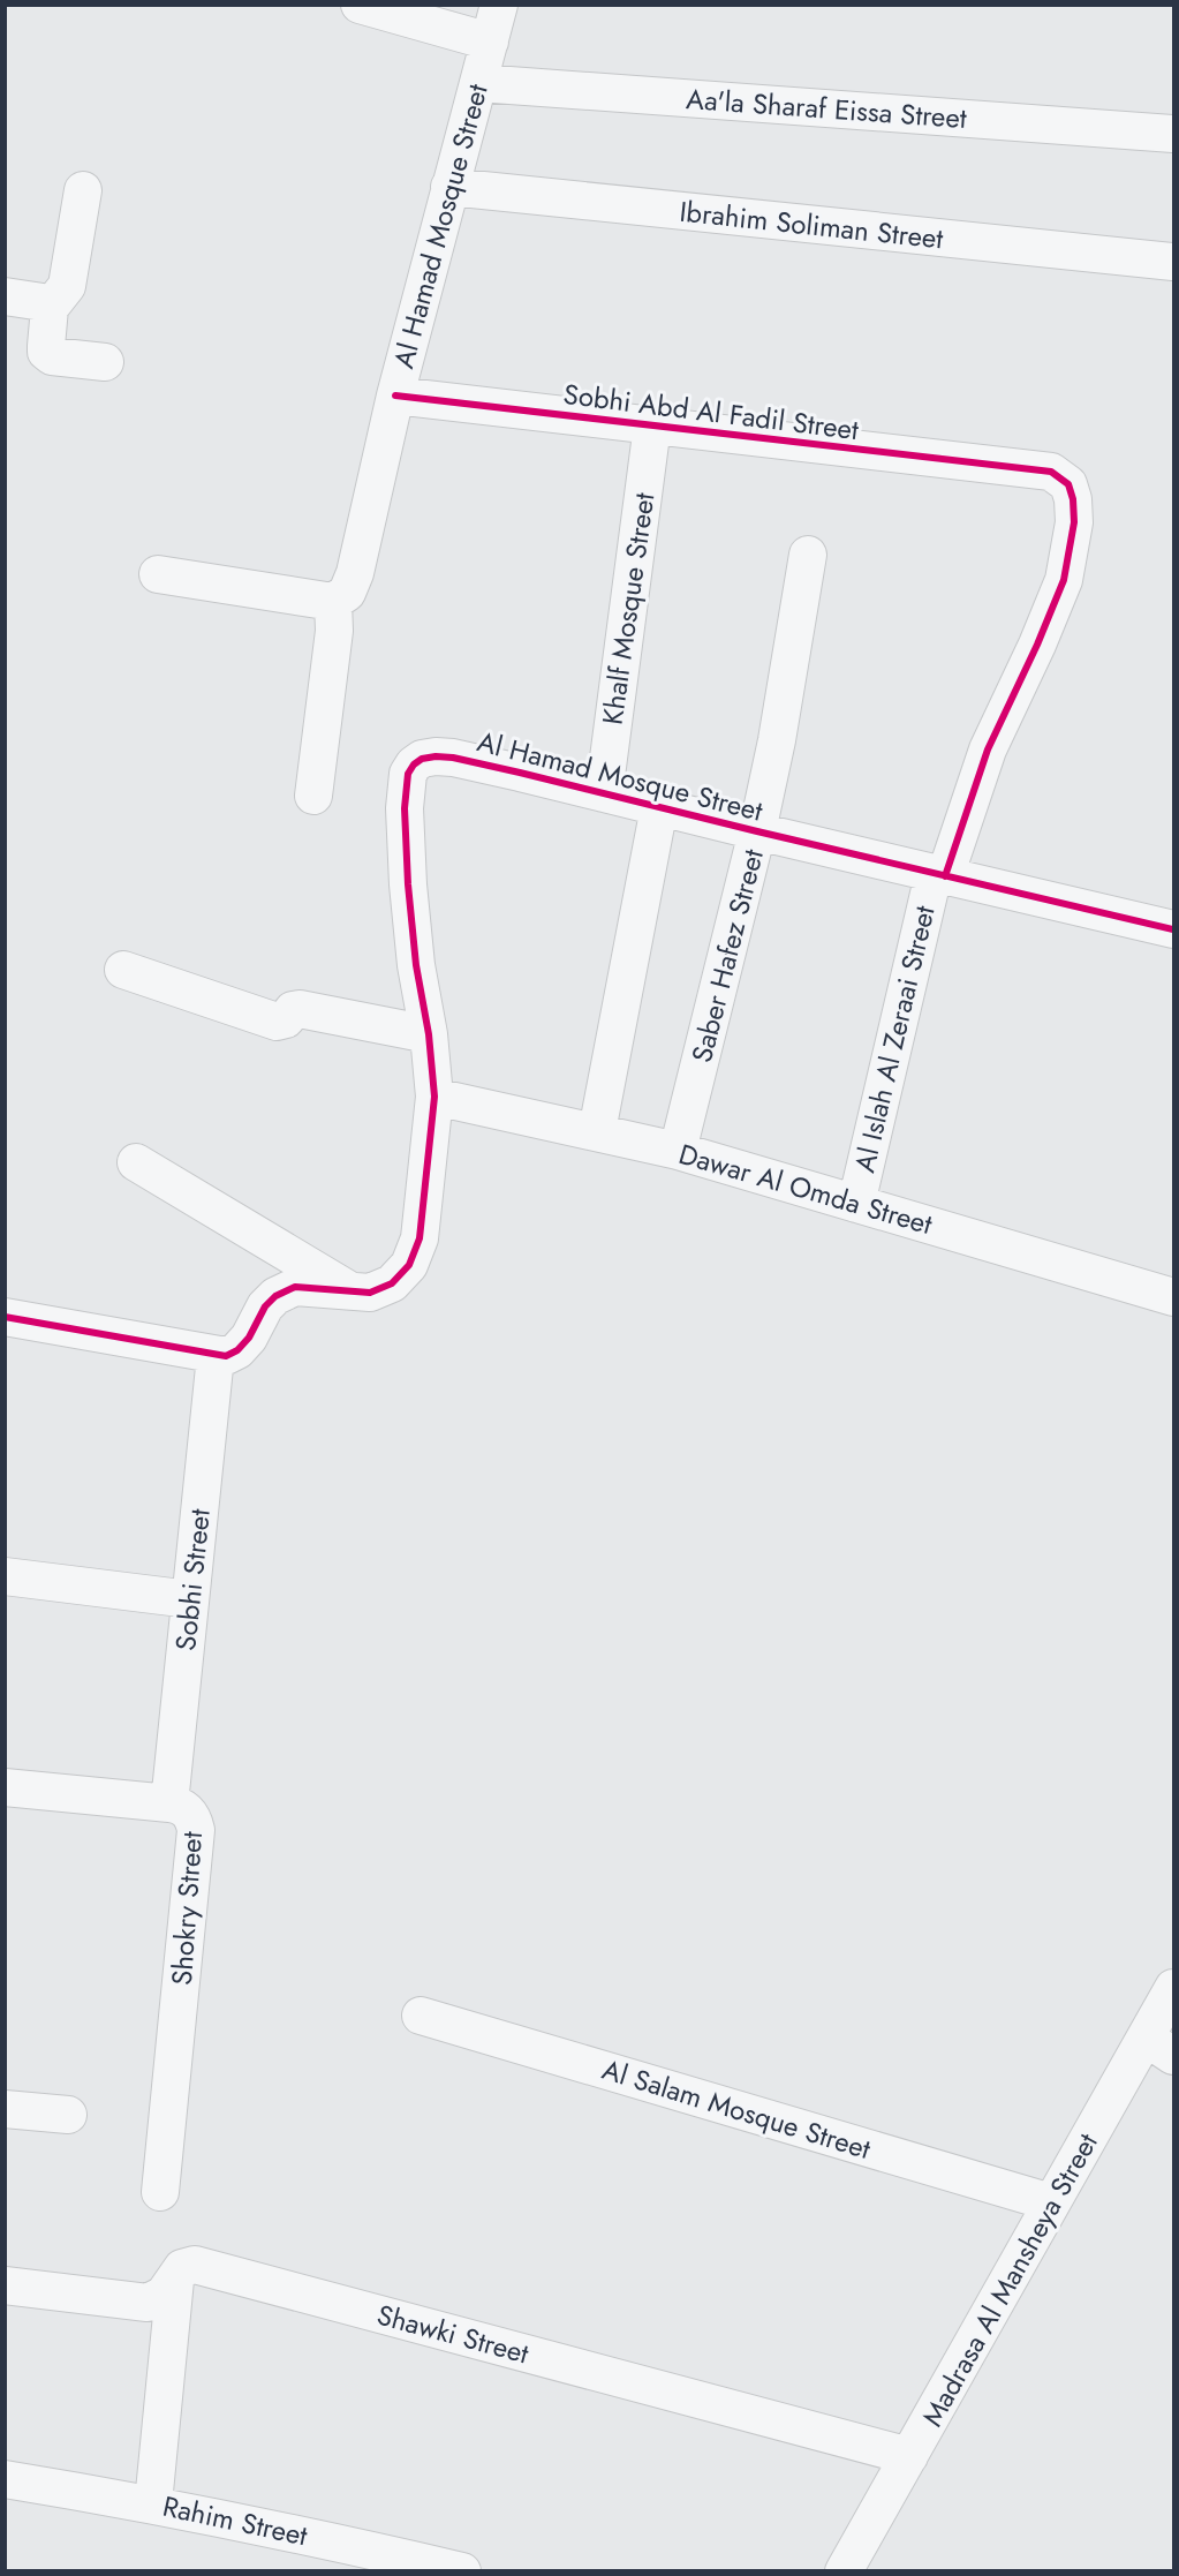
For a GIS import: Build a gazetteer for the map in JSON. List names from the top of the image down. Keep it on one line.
{"streets":{"street":["Aa'la Sharaf Eissa Street","Ibrahim Soliman Street","Al Hamad Mosque Street","Sobhi Abd Al Fadil Street","Khalf Mosque Street","Saber Hafez Street","Al Islah Al Zeraai Street","Dawar Al Omda Street","Sobhi Street","Shokry Street","Al Salam Mosque Street","Madrasa Al Mansheya Street","Shawki Street","Rahim Street"]},"crossings":[["Aa'la Sharaf Eissa Street","Al Hamad Mosque Street"],["Ibrahim Soliman Street","Al Hamad Mosque Street"],["Al Hamad Mosque Street","Sobhi Abd Al Fadil Street"],["Al Hamad Mosque Street","Khalf Mosque Street"],["Al Hamad Mosque Street","Saber Hafez Street"],["Al Hamad Mosque Street","Al Islah Al Zeraai Street"],["Al Hamad Mosque Street","Dawar Al Omda Street"],["Al Hamad Mosque Street","Sobhi Street"],["Sobhi Abd Al Fadil Street","Khalf Mosque Street"],["Sobhi Abd Al Fadil Street","Al Islah Al Zeraai Street"],["Saber Hafez Street","Dawar Al Omda Street"],["Al Islah Al Zeraai Street","Dawar Al Omda Street"],["Sobhi Street","Shokry Street"],["Al Salam Mosque Street","Madrasa Al Mansheya Street"],["Madrasa Al Mansheya Street","Shawki Street"]]}
